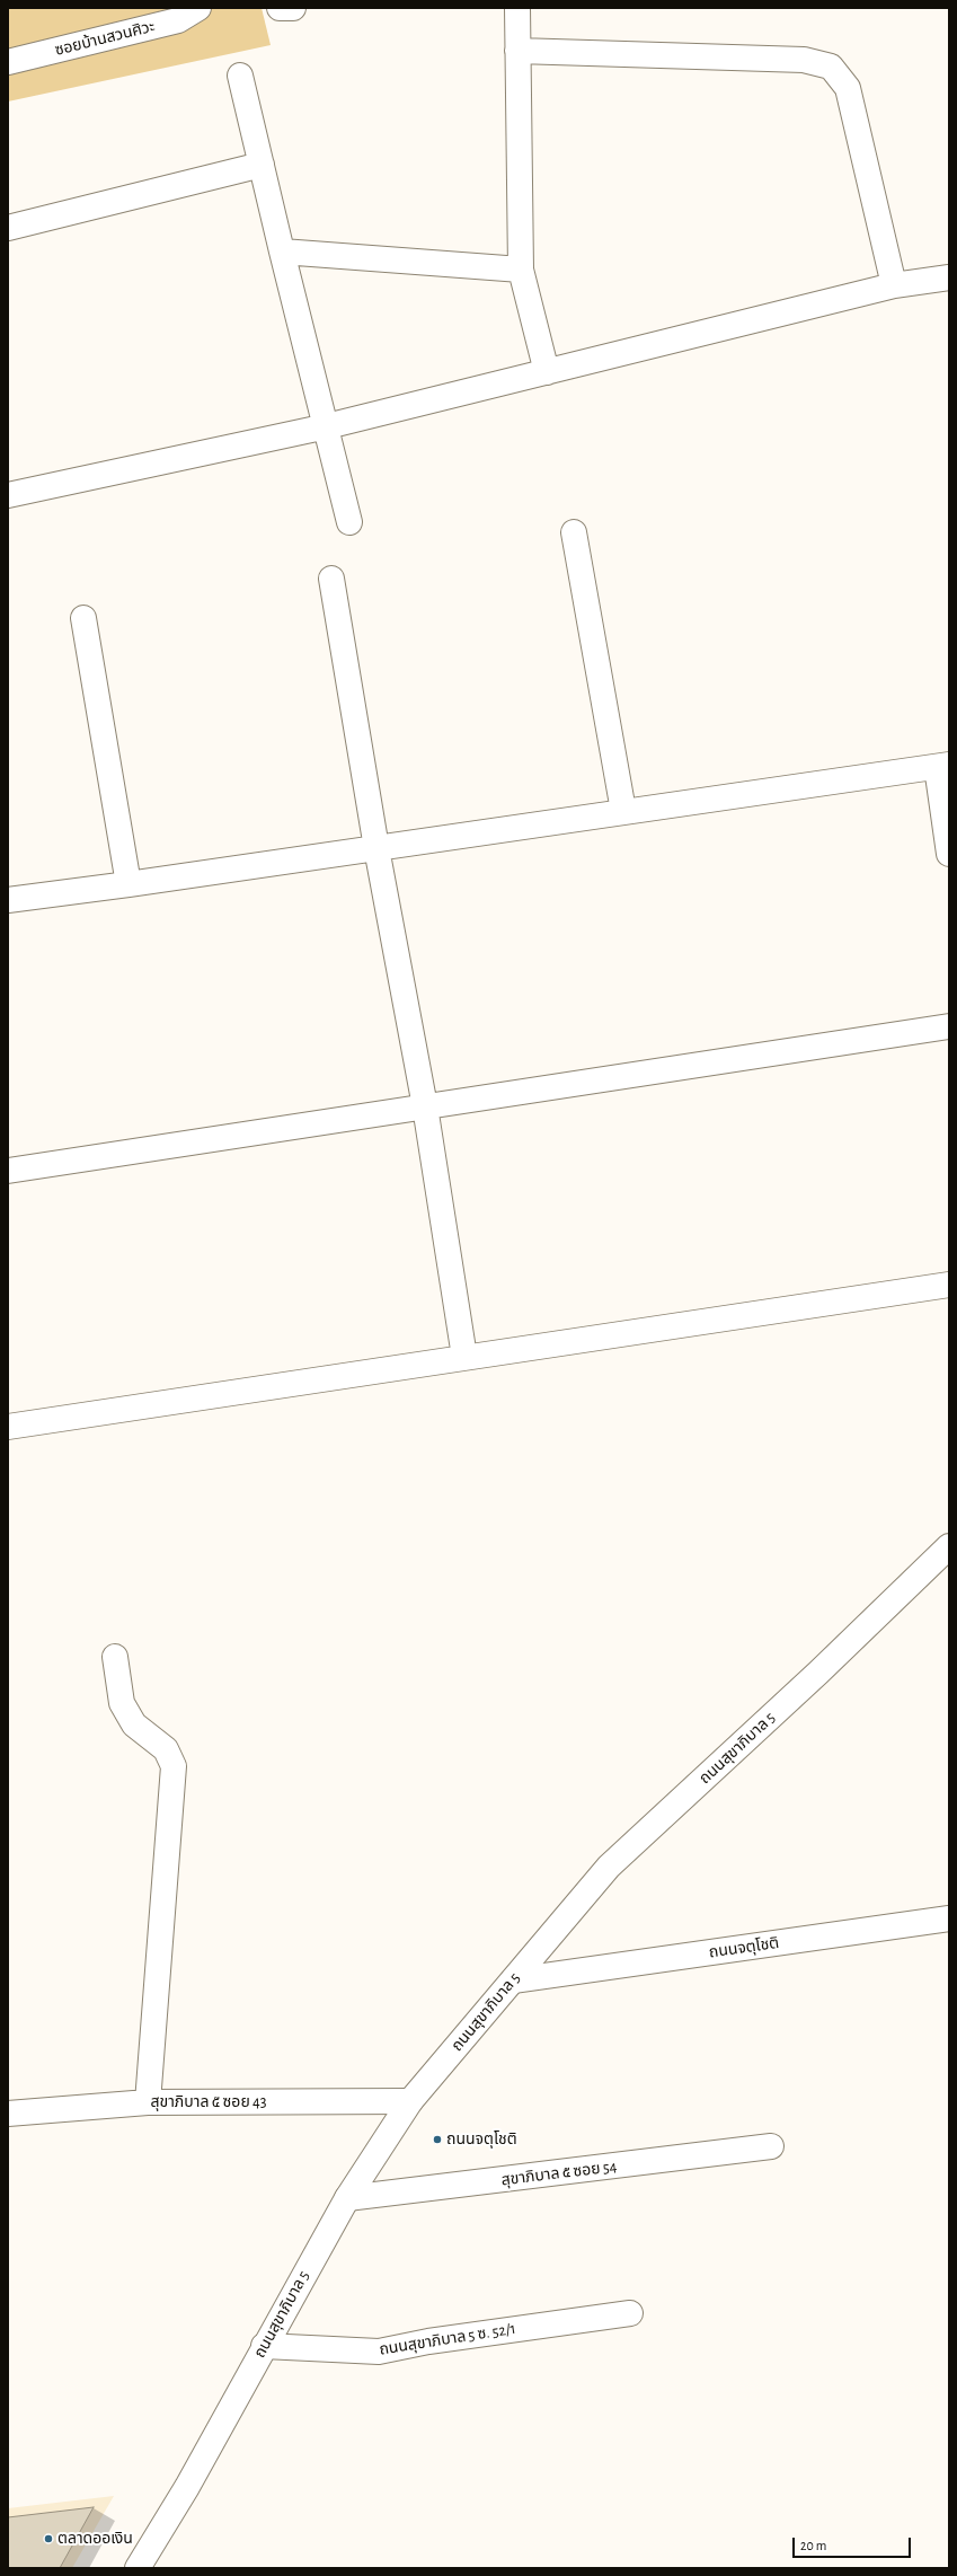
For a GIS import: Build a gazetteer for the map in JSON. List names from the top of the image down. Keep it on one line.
{"streets":{"street":["ซอยบ้านสวนศิวะ","ถนนสุขาภิบาล 5","ถนนจตุโชติ","สุขาภิบาล ๕ ซอย 43","สุขาภิบาล ๕ ซอย 54","ถนนสุขาภิบาล 5 ซ. 52/1"]},"crossings":[["ถนนสุขาภิบาล 5","ถนนจตุโชติ"],["ถนนสุขาภิบาล 5","สุขาภิบาล ๕ ซอย 43"],["ถนนสุขาภิบาล 5","สุขาภิบาล ๕ ซอย 54"],["ถนนสุขาภิบาล 5","ถนนสุขาภิบาล 5 ซ. 52/1"]],"places":["ถนนจตุโชติ","ตลาดออเงิน"],"scale_bar":"20 m"}
